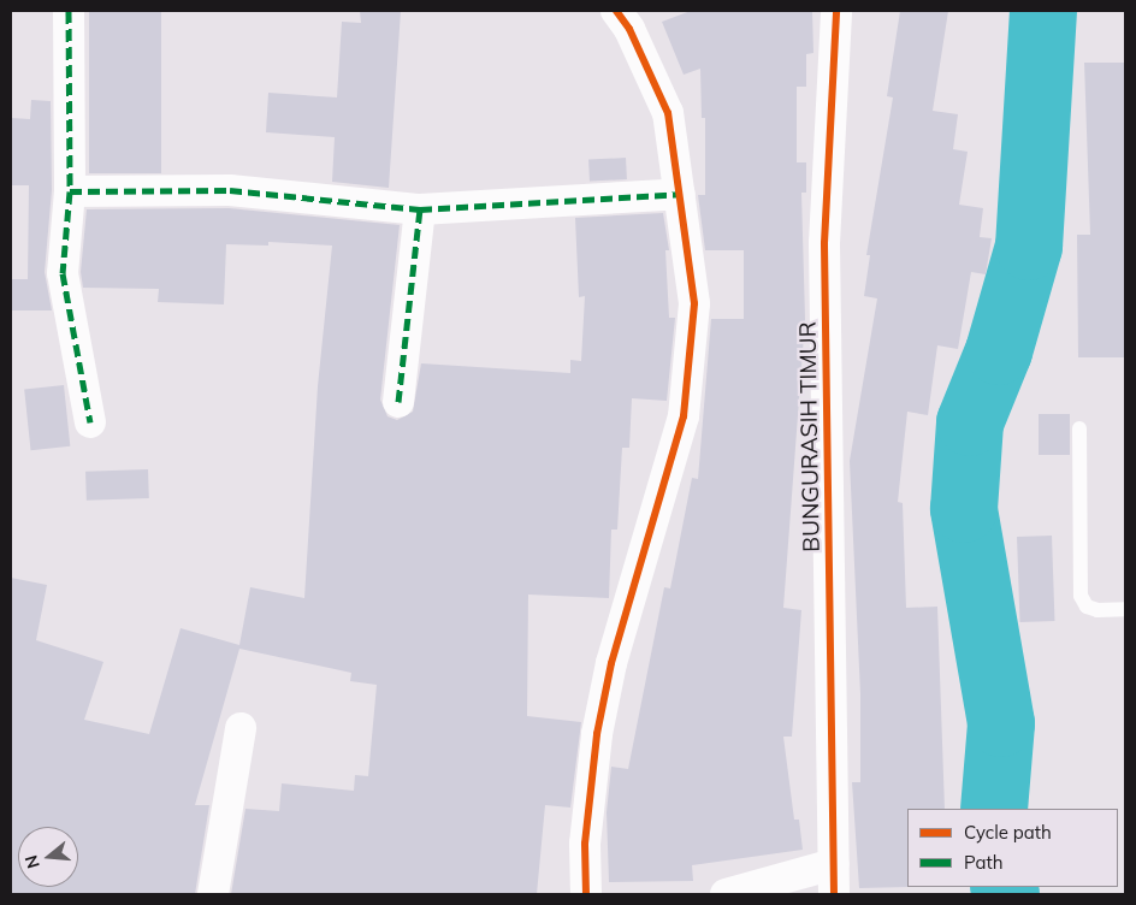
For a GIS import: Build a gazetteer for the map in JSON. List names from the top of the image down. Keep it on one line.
{"streets":{"street":["BUNGURASIH TIMUR"]},"legend":["Cycle path","Path"],"north":"left"}
